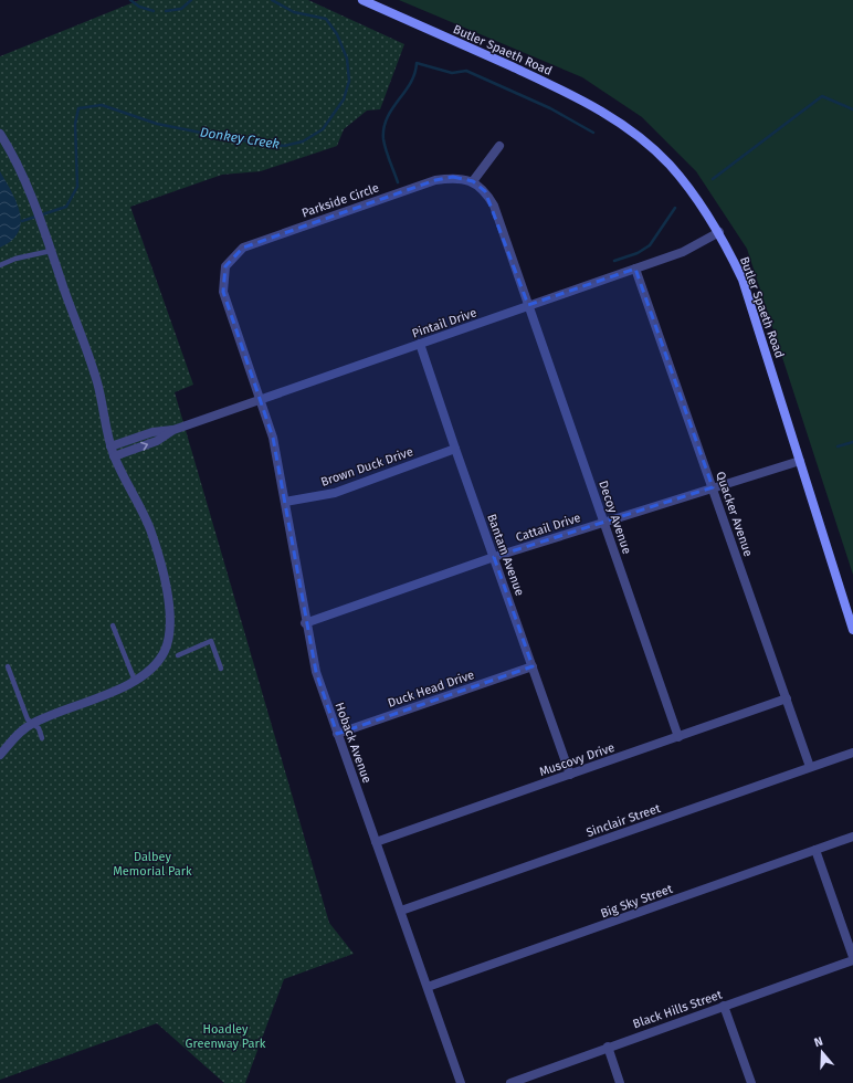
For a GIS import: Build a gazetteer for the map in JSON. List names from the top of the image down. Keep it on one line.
{"streets":{"main road":["Butler Spaeth Road"],"street":["Parkside Circle","Pintail Drive","Brown Duck Drive","Quacker Avenue","Decoy Avenue","Cattail Drive","Bantam Avenue","Duck Head Drive","Hoback Avenue","Muscovy Drive","Sinclair Street","Big Sky Street","Black Hills Street"]},"crossings":[["Butler Spaeth Road","Pintail Drive"],["Butler Spaeth Road","Cattail Drive"],["Parkside Circle","Pintail Drive"],["Parkside Circle","Hoback Avenue"],["Pintail Drive","Quacker Avenue"],["Pintail Drive","Decoy Avenue"],["Pintail Drive","Bantam Avenue"],["Pintail Drive","Hoback Avenue"],["Brown Duck Drive","Bantam Avenue"],["Brown Duck Drive","Hoback Avenue"],["Quacker Avenue","Cattail Drive"],["Quacker Avenue","Muscovy Drive"],["Quacker Avenue","Sinclair Street"],["Decoy Avenue","Cattail Drive"],["Decoy Avenue","Muscovy Drive"],["Cattail Drive","Bantam Avenue"],["Cattail Drive","Hoback Avenue"],["Bantam Avenue","Duck Head Drive"],["Bantam Avenue","Muscovy Drive"],["Duck Head Drive","Hoback Avenue"],["Hoback Avenue","Muscovy Drive"],["Hoback Avenue","Sinclair Street"],["Hoback Avenue","Big Sky Street"]],"water":["Donkey Creek"],"parks":["Dalbey Memorial Park","Hoadley Greenway Park"],"north":"top"}
